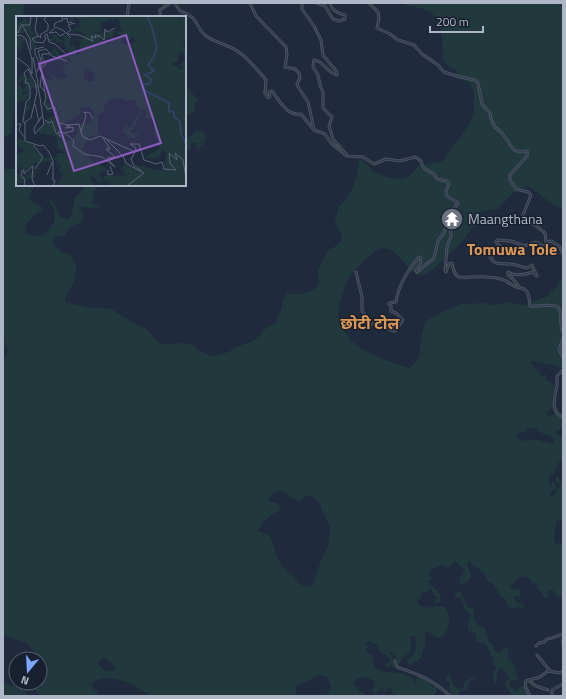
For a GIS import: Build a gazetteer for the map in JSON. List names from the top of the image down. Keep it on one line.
{"districts":["Tomuwa Tole","छोटी टोल"],"places":{"temple":["Maangthana"]},"scale_bar":"200 m","north":"bottom"}
